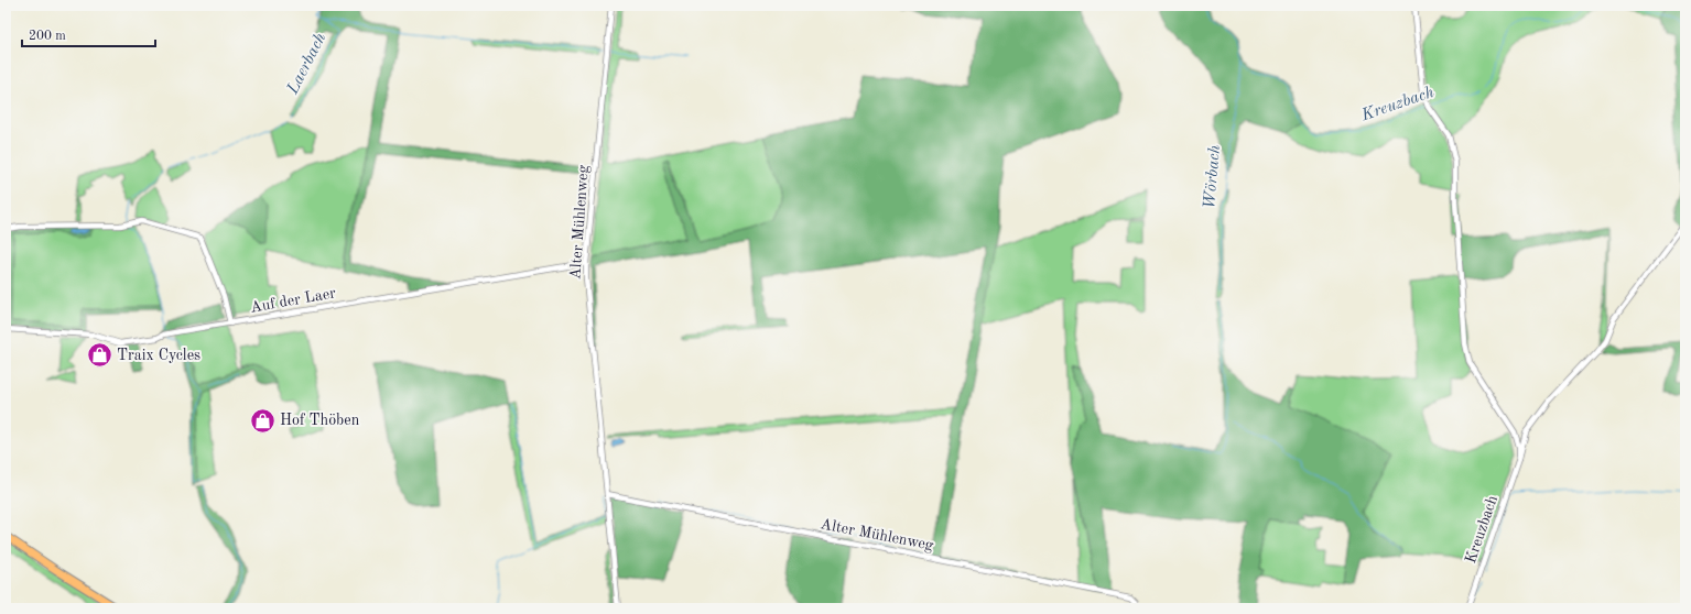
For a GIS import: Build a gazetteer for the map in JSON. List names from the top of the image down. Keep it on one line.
{"streets":{"street":["Alter Mühlenweg","Auf der Laer","Kreuzbach"]},"crossings":[["Alter Mühlenweg","Auf der Laer"]],"water":["Laerbach","Kreuzbach","Wörbach"],"places":{"shop":["Traix Cycles","Hof Thöben"]},"scale_bar":"200 m"}
